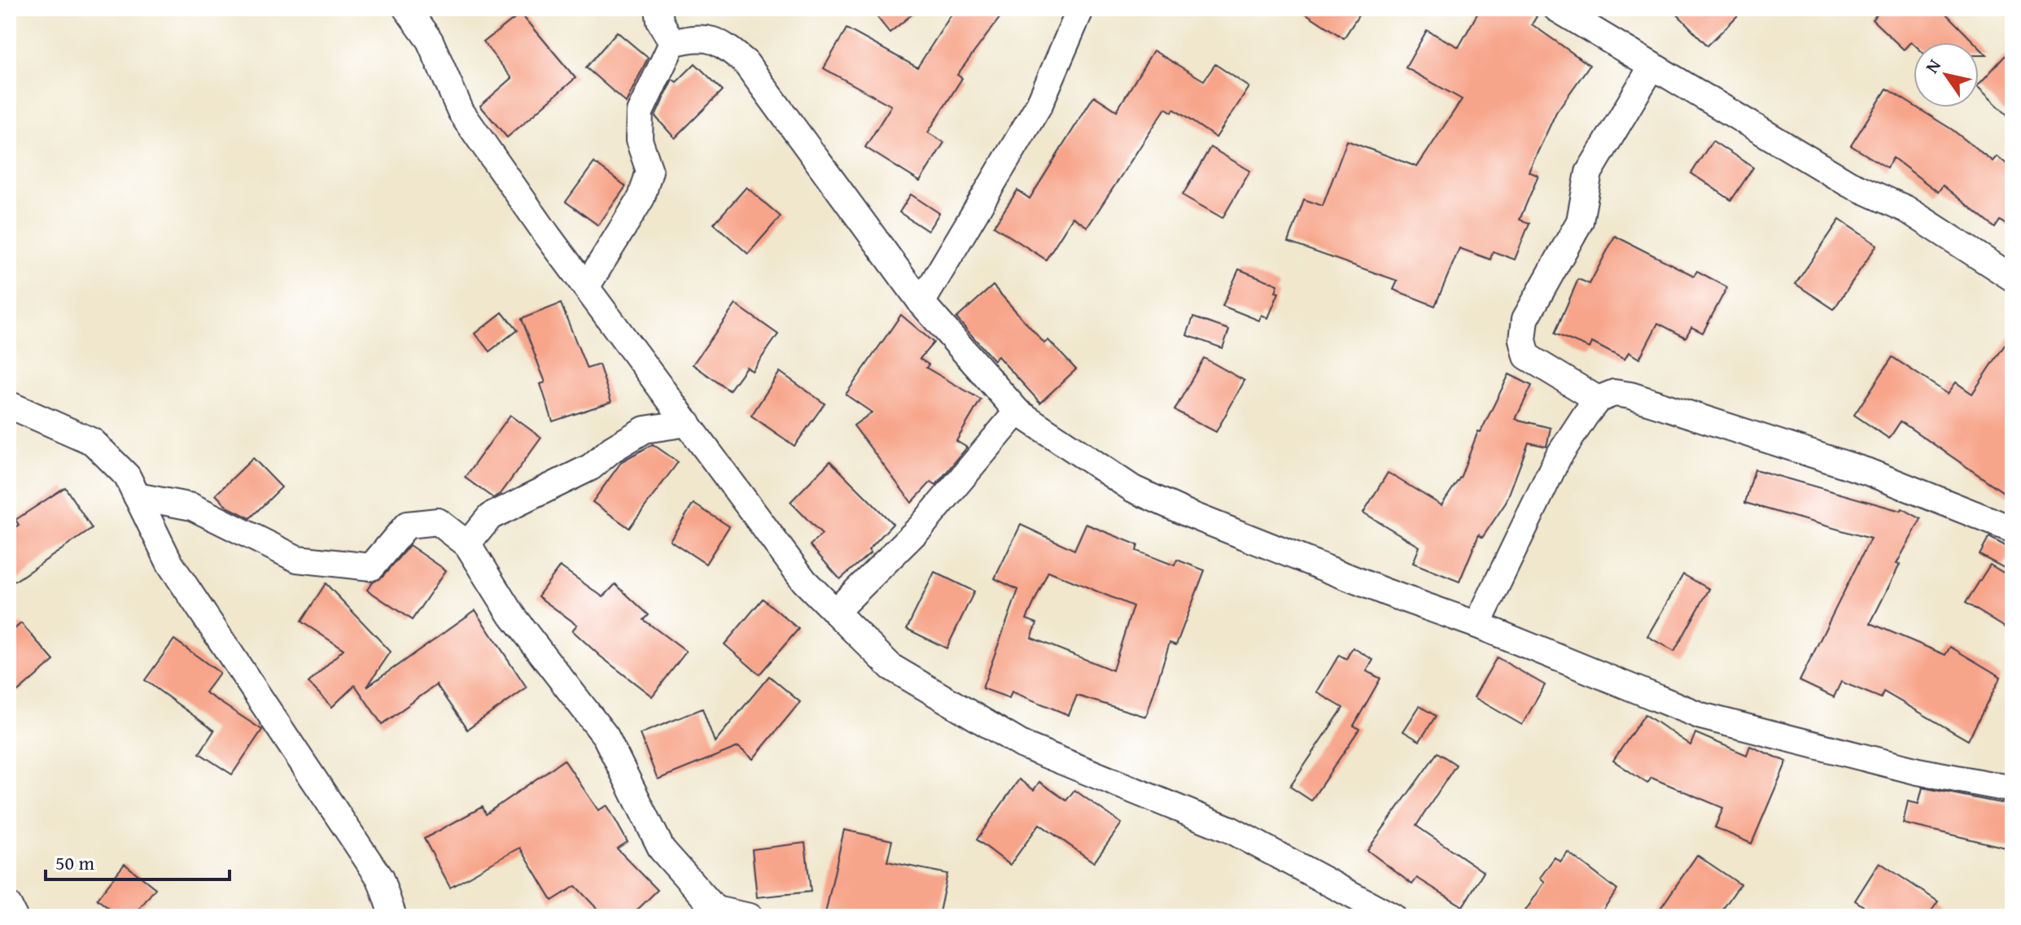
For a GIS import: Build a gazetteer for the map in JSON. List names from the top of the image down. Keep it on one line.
{"scale_bar":"50 m","north":"top left"}
